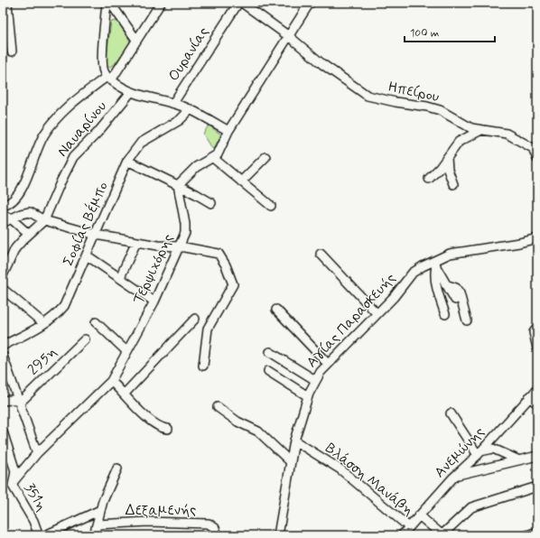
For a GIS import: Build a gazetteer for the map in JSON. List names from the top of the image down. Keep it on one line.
{"streets":{"street":["Ουρανίας","Ηπείρου","Ναυαρίνου","Σοφίας Βέμπο","Τερψιχόρης","Αγίας Παρασκευής","295η","Ανεμώνης","Βλάσση Μανάβη","351η","Δεξαμενής"]},"crossings":[["Τερψιχόρης","351η"],["Αγίας Παρασκευής","Βλάσση Μανάβη"],["Ανεμώνης","Βλάσση Μανάβη"]],"scale_bar":"100 m"}
